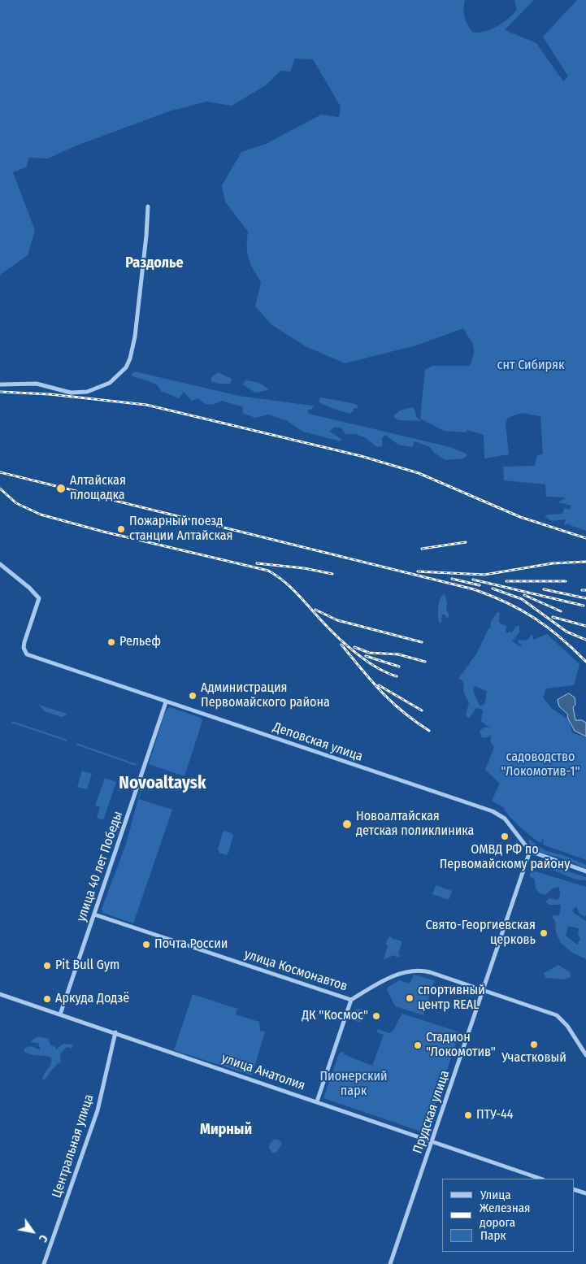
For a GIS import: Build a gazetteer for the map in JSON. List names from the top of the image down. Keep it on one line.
{"streets":{"street":["Деповская улица","улица 40 лет Победы","улица Космонавтов","улица Анатолия","Прудская улица","Центральная улица"]},"crossings":[["Деповская улица","улица 40 лет Победы"],["Деповская улица","Прудская улица"],["улица 40 лет Победы","улица Космонавтов"],["улица 40 лет Победы","улица Анатолия"],["улица Космонавтов","Прудская улица"],["улица Анатолия","Прудская улица"],["улица Анатолия","Центральная улица"]],"districts":["Раздолье","Novoaltaysk","Мирный"],"parks":["снт Сибиряк","садоводство \"Локомотив-1\"","Пионерский парк"],"places":["Алтайская площадка","Пожарный поезд станции Алтайская","Рельеф","Администрация Первомайского района","Новоалтайская детская поликлиника","ОМВД РФ по Первомайскому району","Свято-Георгиевская церковь","Почта России","Pit Bull Gym","спортивный центр REAL","Аркуда Додзё","ДК \"Космос\"","Участковый","Стадион \"Локомотив\"","ПТУ-44"],"legend":["Улица","Железная дорога","Парк"],"north":"bottom right"}
